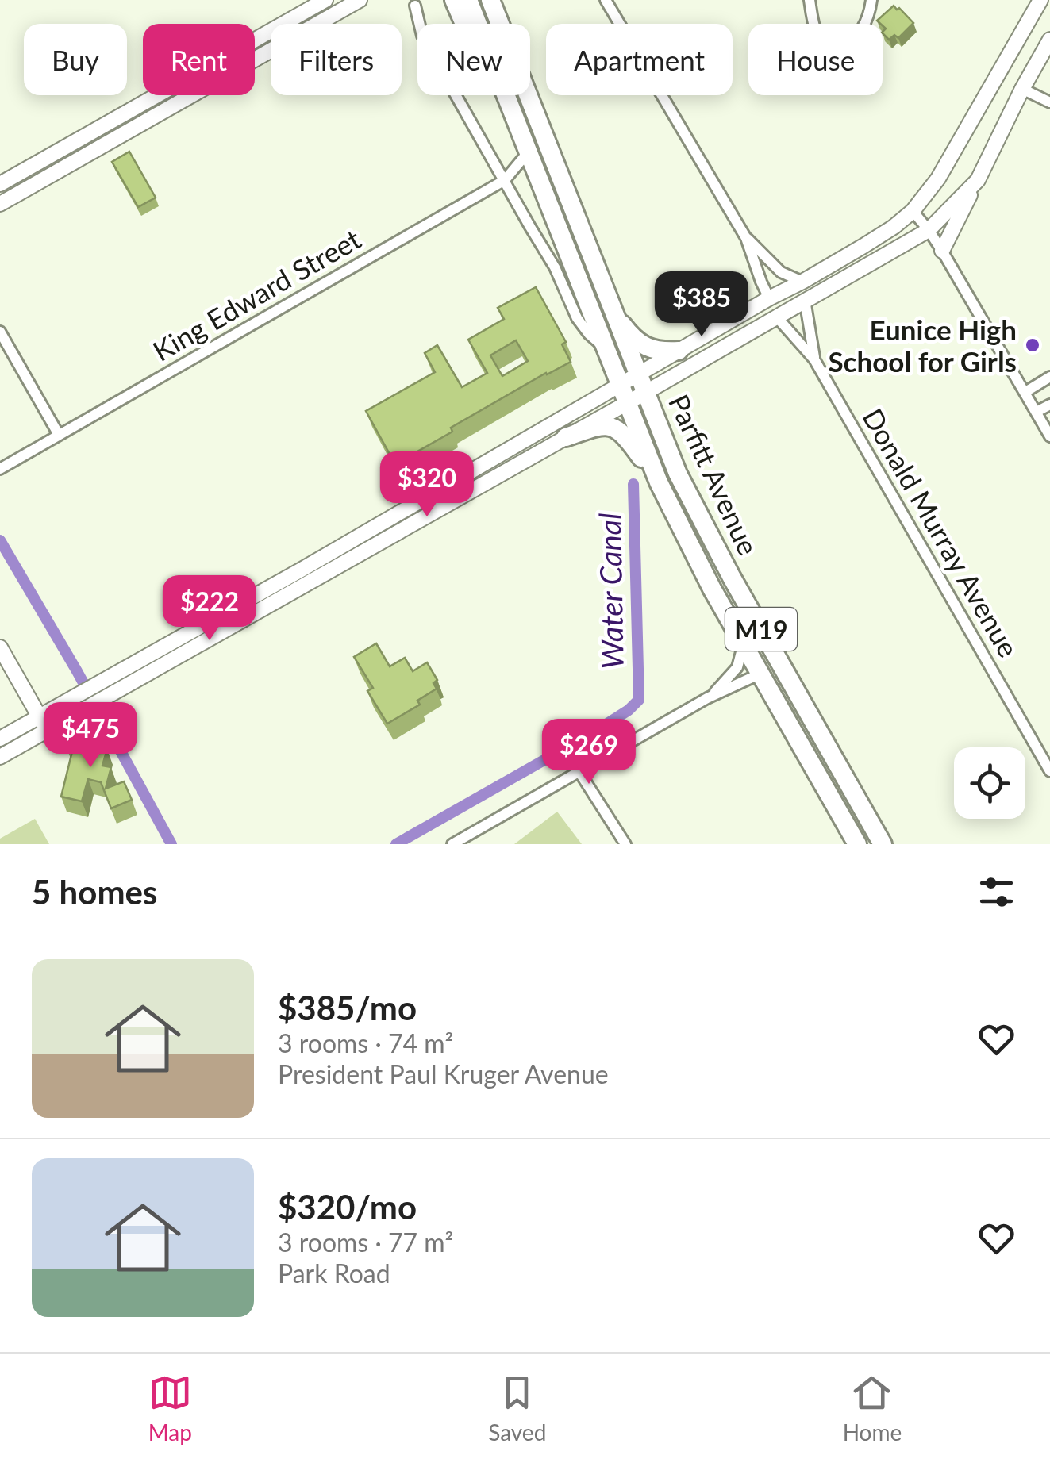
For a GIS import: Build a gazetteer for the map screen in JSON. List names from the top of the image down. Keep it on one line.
{"streets":{"highway":["Parfitt Avenue","M19"],"street":["King Edward Street","Donald Murray Avenue"]},"crossings":[["King Edward Street","Parfitt Avenue"]],"water":["Water Canal"],"places":["Eunice High School for Girls"],"page":{"chip":["Buy","Rent","Filters","New","Apartment","House"],"price":["$385","$320","$222","$475","$269"],"heading":"5 homes","list":[{"name":"$385/mo","note":"3 rooms · 74 m² · President Paul Kruger Avenue"},{"name":"$320/mo","note":"3 rooms · 77 m² · Park Road"}],"tabs":["Map","Saved","Home"]}}
